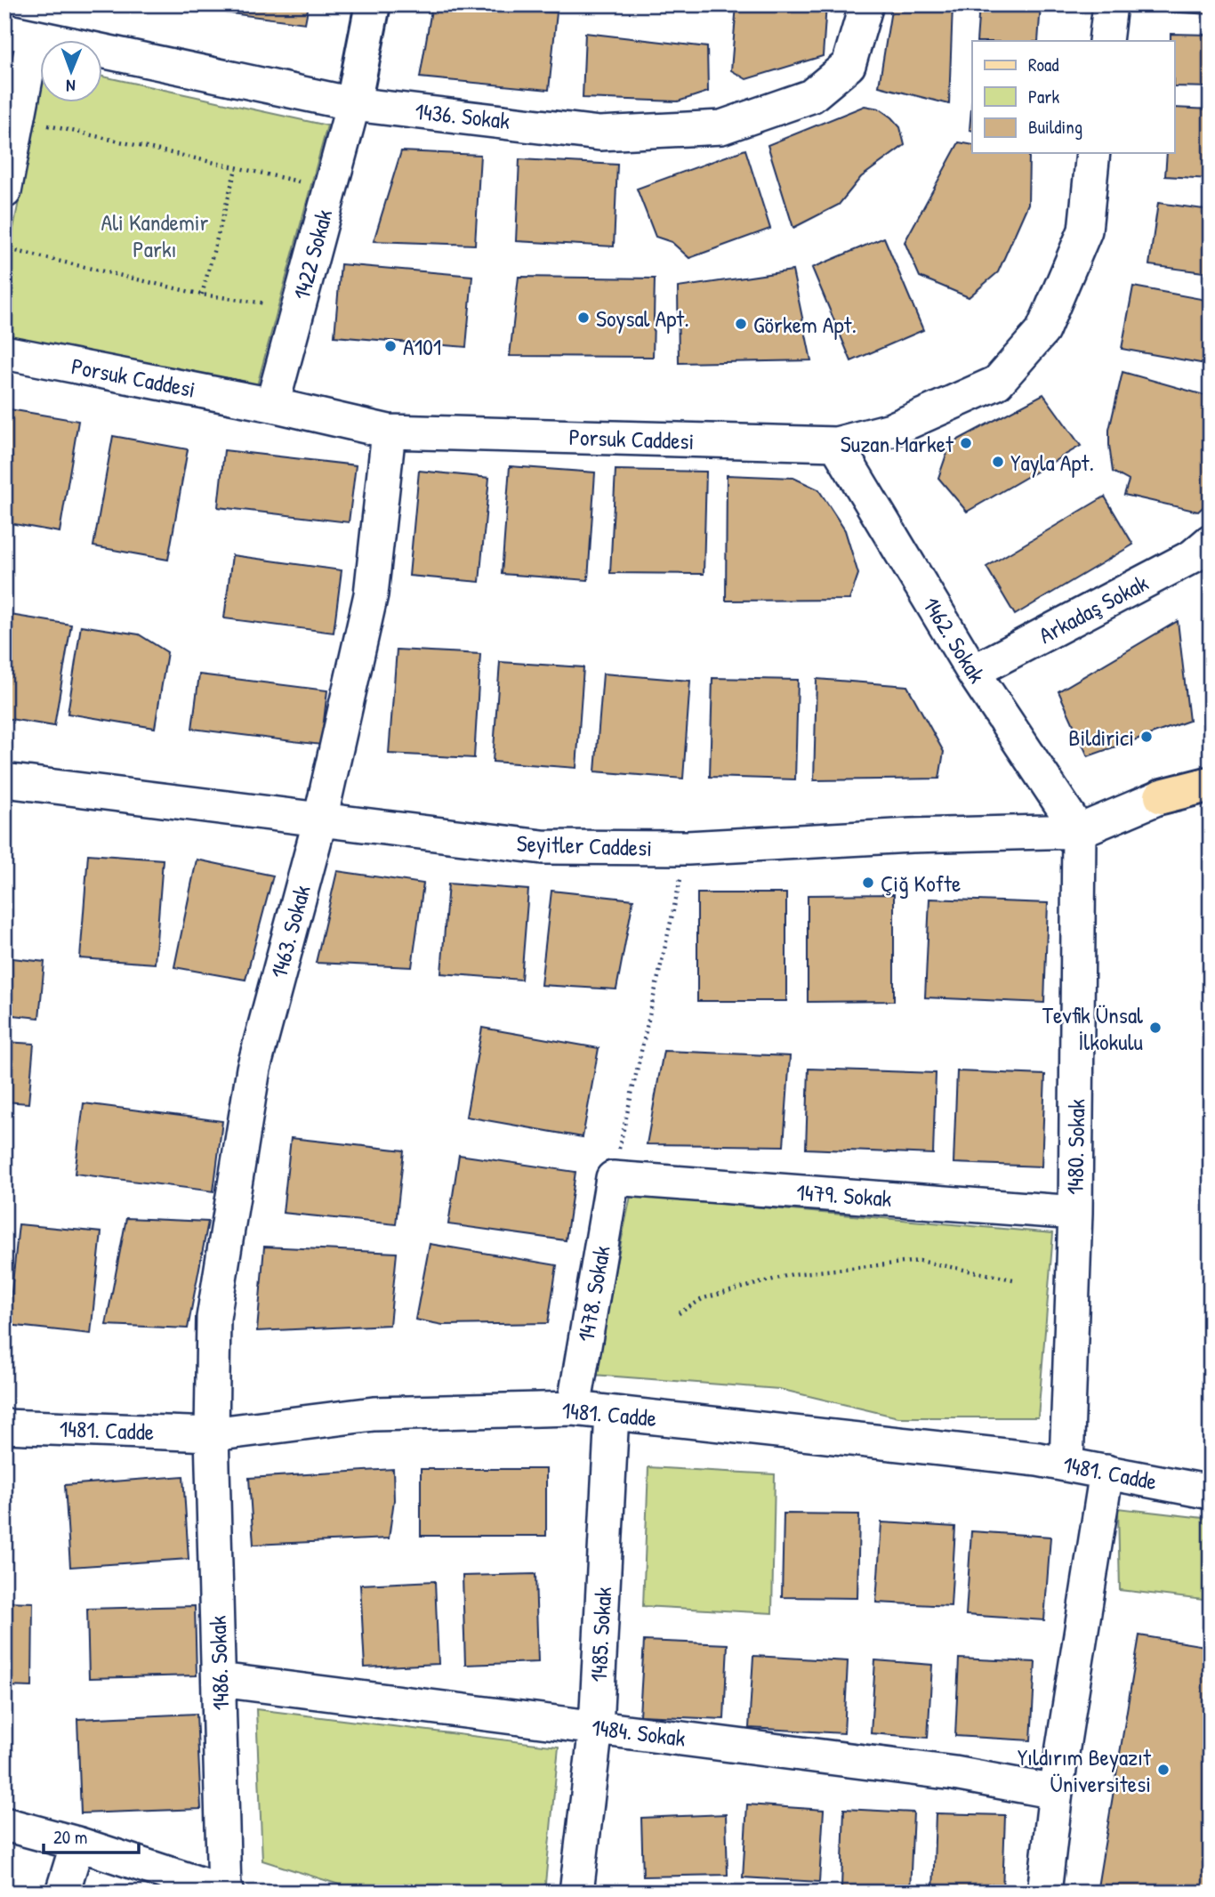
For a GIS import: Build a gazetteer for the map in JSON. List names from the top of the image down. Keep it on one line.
{"streets":{"street":["1436. Sokak","1422 Sokak","Porsuk Caddesi","Arkadaş Sokak","1462. Sokak","Seyitler Caddesi","1463. Sokak","1480. Sokak","1479. Sokak","1478. Sokak","1481. Cadde","1485. Sokak","1486. Sokak","1484. Sokak"]},"crossings":[["1436. Sokak","1422 Sokak"],["1422 Sokak","Porsuk Caddesi"],["Porsuk Caddesi","1462. Sokak"],["Porsuk Caddesi","1463. Sokak"],["Arkadaş Sokak","1462. Sokak"],["1462. Sokak","Seyitler Caddesi"],["1462. Sokak","1480. Sokak"],["Seyitler Caddesi","1463. Sokak"],["Seyitler Caddesi","1480. Sokak"],["1463. Sokak","1481. Cadde"],["1463. Sokak","1486. Sokak"],["1480. Sokak","1479. Sokak"],["1480. Sokak","1481. Cadde"],["1479. Sokak","1478. Sokak"],["1478. Sokak","1481. Cadde"],["1481. Cadde","1485. Sokak"],["1481. Cadde","1486. Sokak"],["1485. Sokak","1484. Sokak"],["1486. Sokak","1484. Sokak"]],"parks":["Ali Kandemir Parkı"],"places":["Soysal Apt.","Görkem Apt.","A101","Suzan Market","Yayla Apt.","Bildirici","Çiğ Kofte","Tevfik Ünsal İlkokulu","Yıldırım Beyazıt Üniversitesi"],"legend":["Road","Park","Building"],"scale_bar":"20 m","north":"bottom"}
